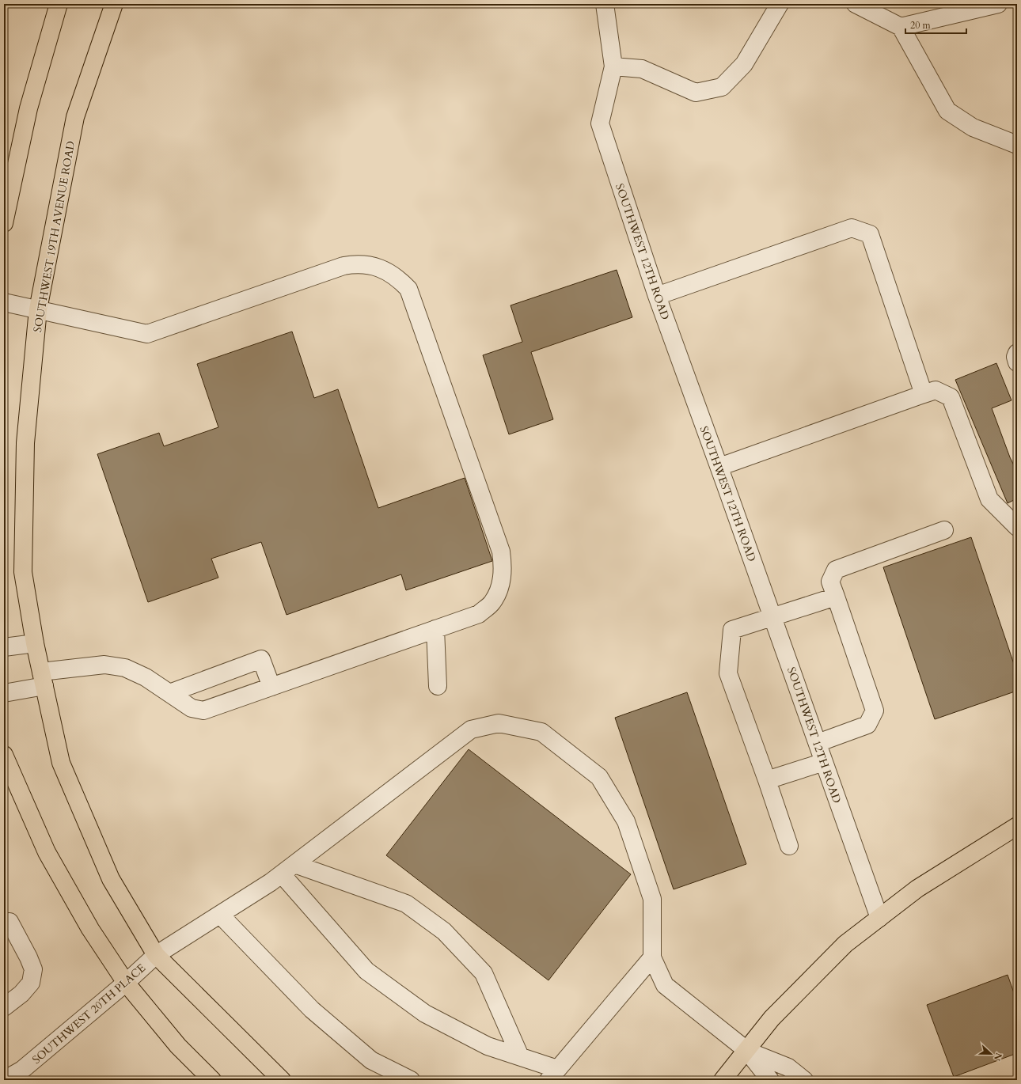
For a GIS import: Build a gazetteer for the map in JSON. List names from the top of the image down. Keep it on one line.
{"streets":{"main road":["SOUTHWEST 19TH AVENUE ROAD"],"street":["SOUTHWEST 12TH ROAD","SOUTHWEST 20TH PLACE"]},"crossings":[["SOUTHWEST 19TH AVENUE ROAD","SOUTHWEST 20TH PLACE"]],"scale_bar":"20 m","north":"right"}
